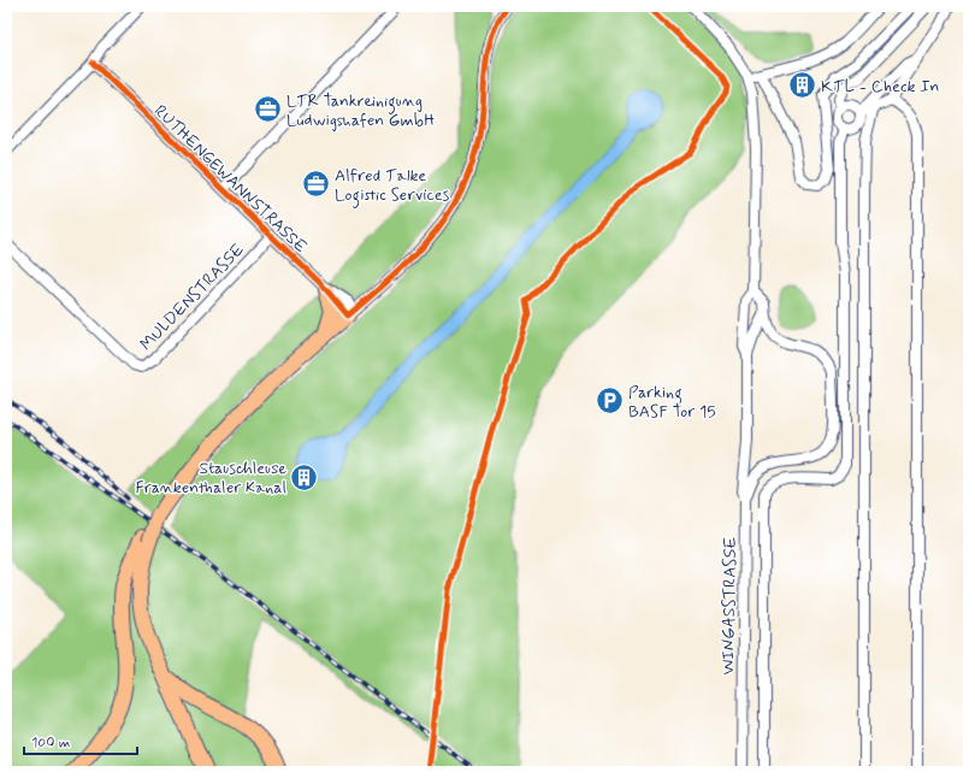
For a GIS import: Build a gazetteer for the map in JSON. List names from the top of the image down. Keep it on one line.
{"streets":{"street":["RUTHENGEWANNSTRASSE","MULDENSTRASSE","WINGASSTRASSE"]},"crossings":[["RUTHENGEWANNSTRASSE","MULDENSTRASSE"]],"places":{"building":["KTL - Check In","Stauschleuse Frankenthaler Kanal"],"office":["LTR Tankreinigung Ludwigshafen GmbH","Alfred Talke Logistic Services"],"parking":["Parking BASF Tor 15"]},"scale_bar":"100 m"}
